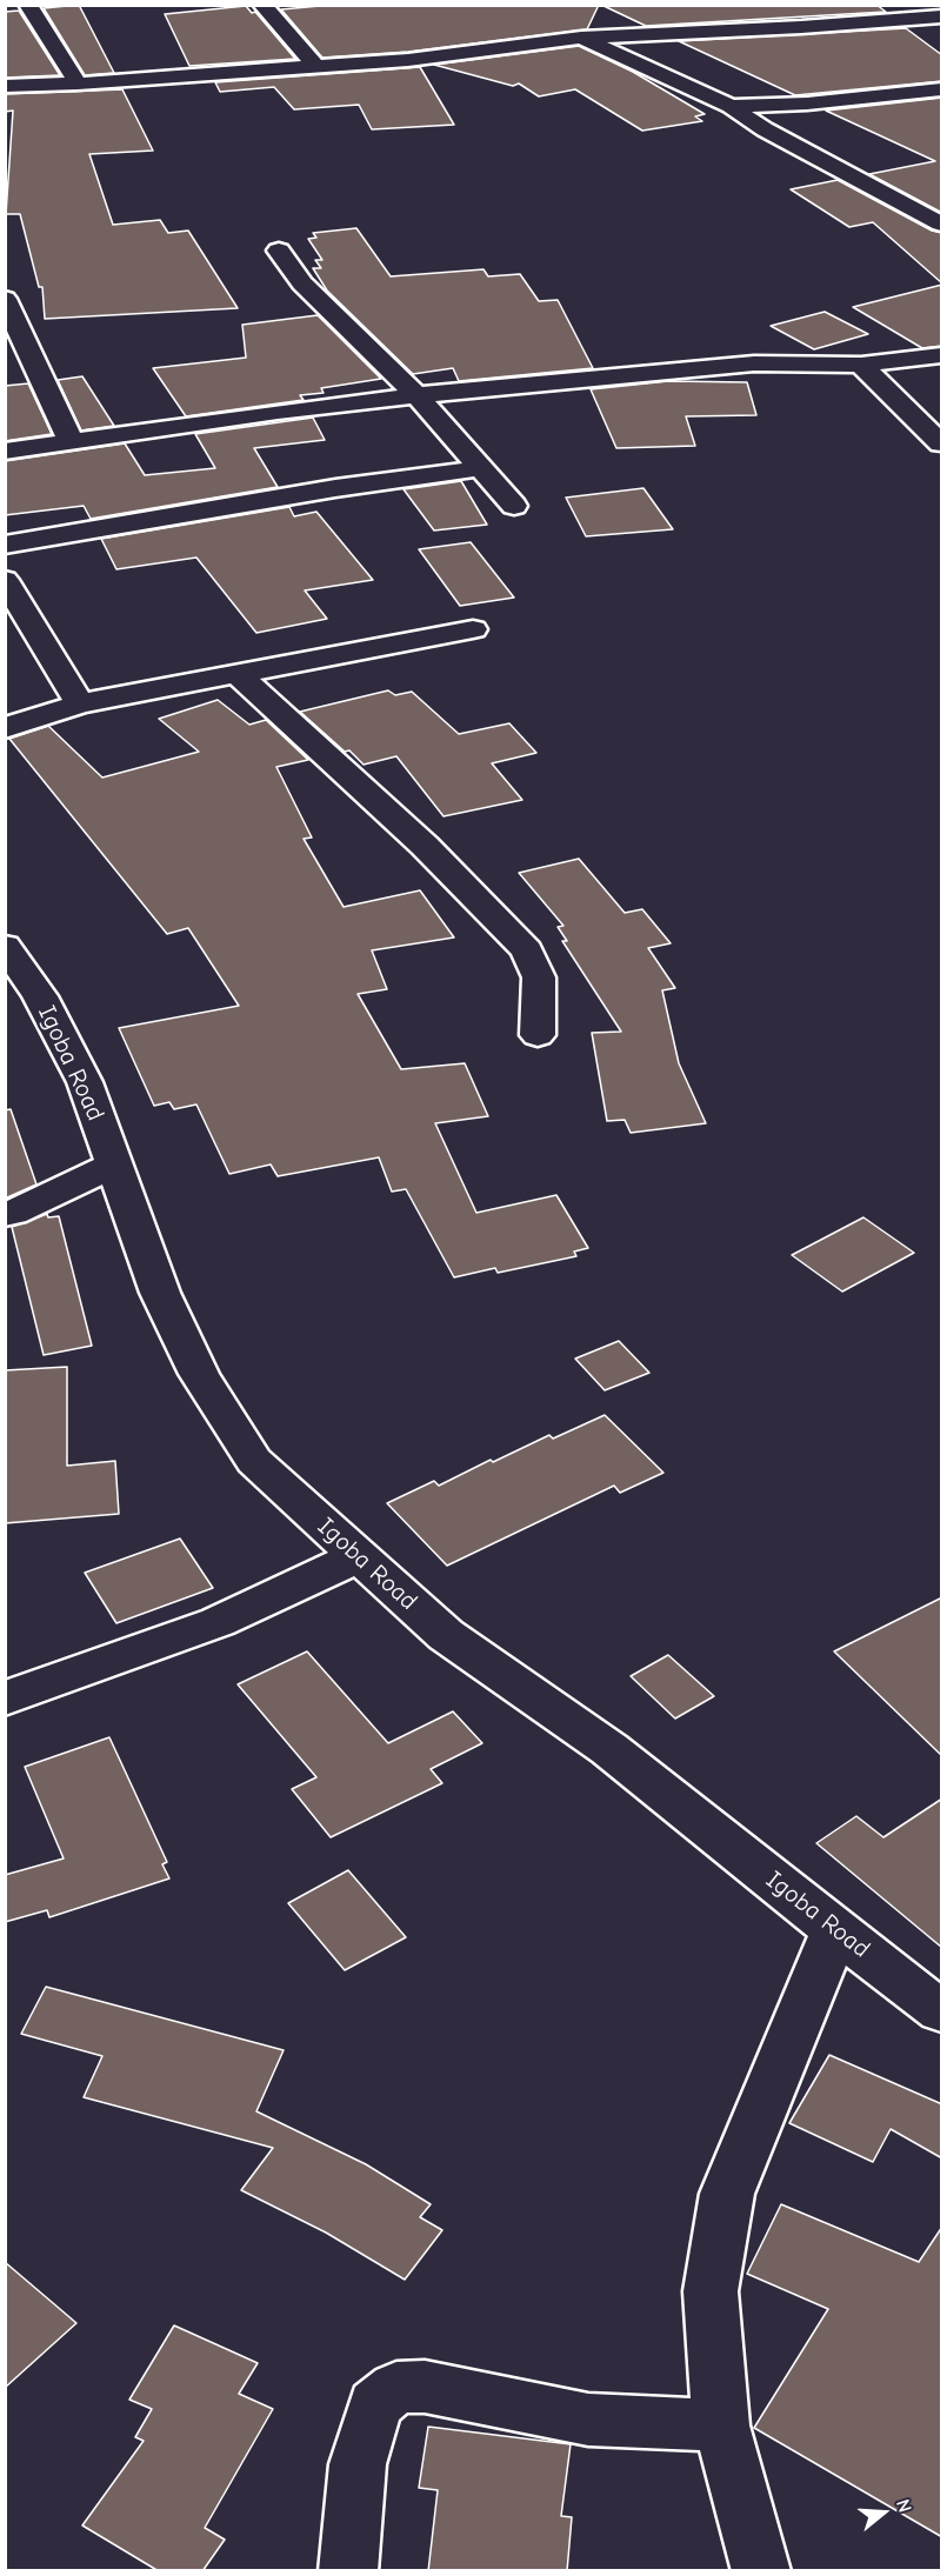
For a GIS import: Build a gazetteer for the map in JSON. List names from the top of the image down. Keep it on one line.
{"streets":{"street":["Igoba Road"]},"north":"right"}
